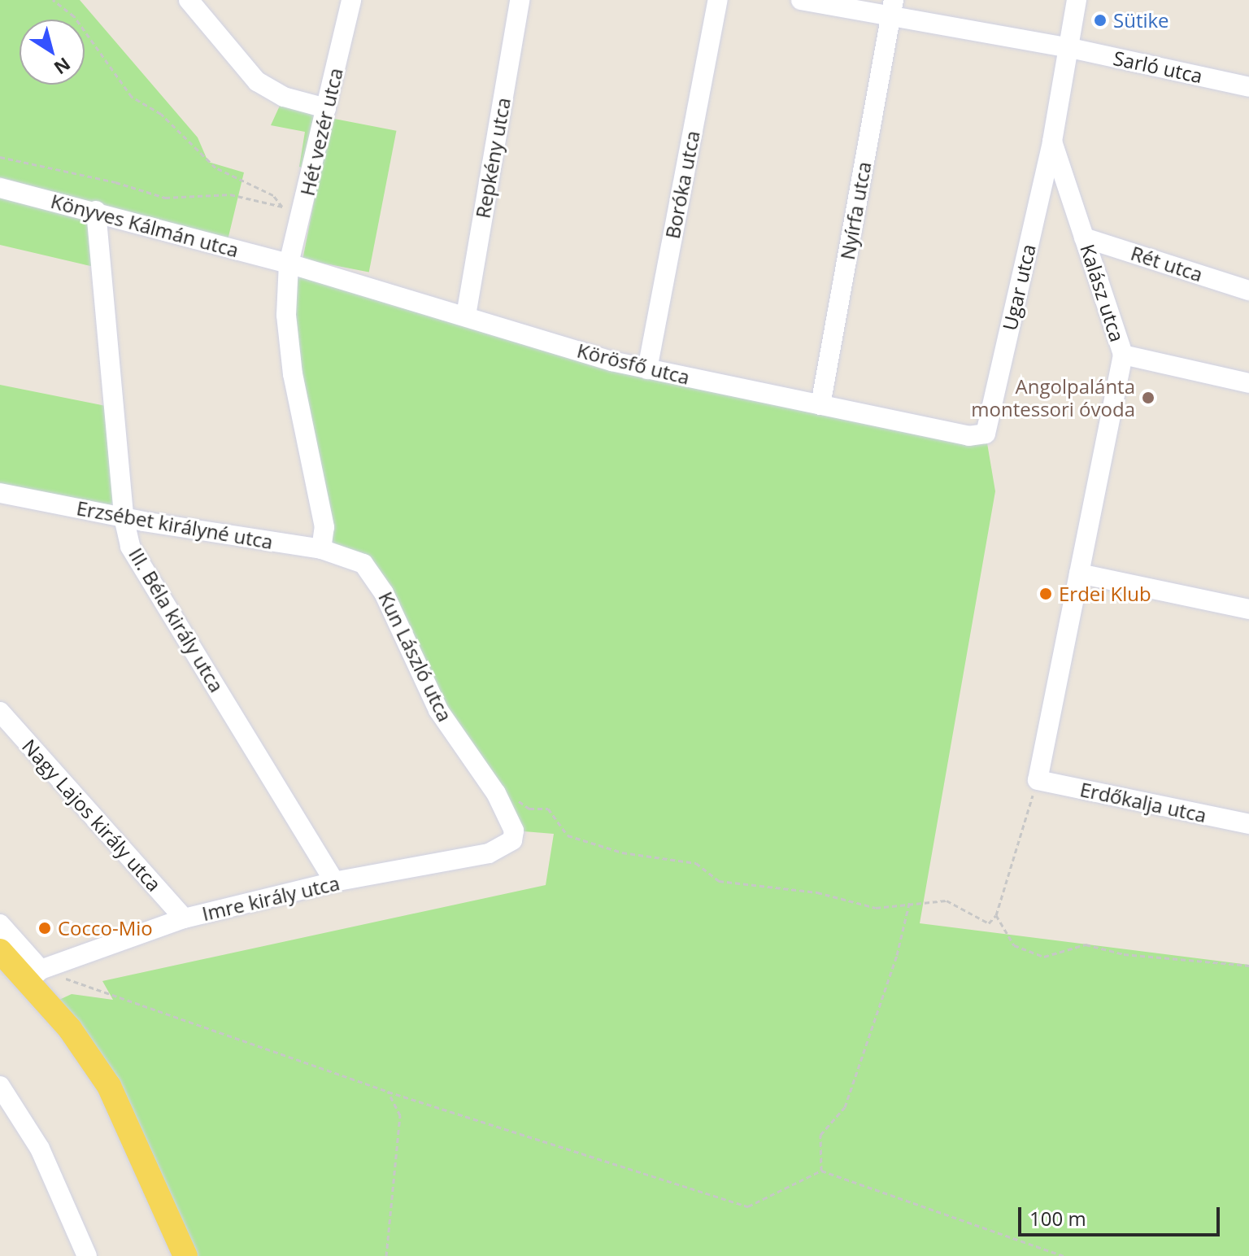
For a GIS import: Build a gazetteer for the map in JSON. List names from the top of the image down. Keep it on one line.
{"streets":{"street":["Sarló utca","Hét vezér utca","Repkény utca","Boróka utca","Nyírfa utca","Könyves Kálmán utca","Rét utca","Ugar utca","Kalász utca","Körösfő utca","Erzsébet királyné utca","III. Béla király utca","Kun László utca","Erdőkalja utca","Nagy Lajos király utca","Imre király utca"]},"crossings":[["Sarló utca","Nyírfa utca"],["Sarló utca","Kalász utca"],["Hét vezér utca","Könyves Kálmán utca"],["Hét vezér utca","Körösfő utca"],["Repkény utca","Körösfő utca"],["Boróka utca","Körösfő utca"],["Nyírfa utca","Körösfő utca"],["Könyves Kálmán utca","Körösfő utca"],["Könyves Kálmán utca","III. Béla király utca"],["Rét utca","Kalász utca"],["Ugar utca","Kalász utca"],["Ugar utca","Körösfő utca"],["Kalász utca","Erdőkalja utca"],["Erzsébet királyné utca","III. Béla király utca"],["Erzsébet királyné utca","Kun László utca"],["III. Béla király utca","Imre király utca"],["Kun László utca","Imre király utca"],["Nagy Lajos király utca","Imre király utca"]],"places":["Sütike","Angolpalánta montessori óvoda","Erdei Klub","Cocco-Mio"],"scale_bar":"100 m","north":"bottom right"}
